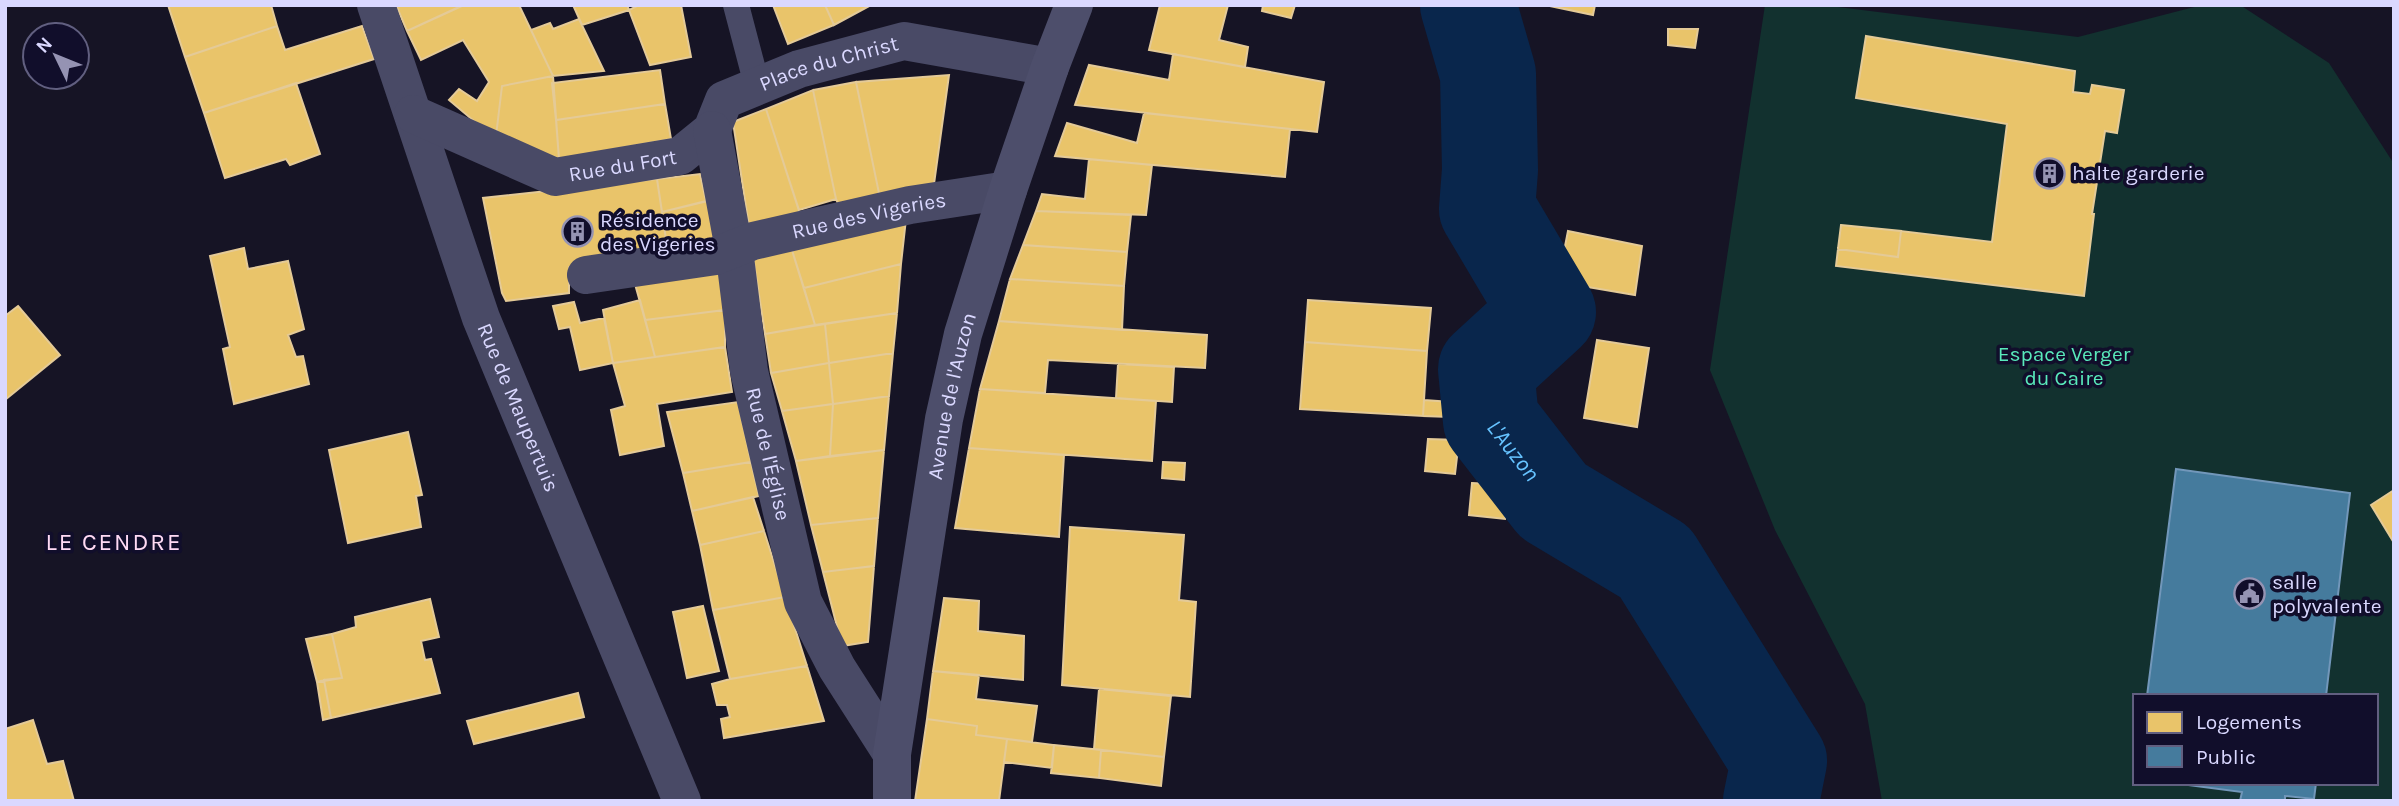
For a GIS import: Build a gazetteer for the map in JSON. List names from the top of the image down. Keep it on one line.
{"streets":{"main road":["Avenue de l'Auzon"],"street":["Place du Christ","Rue du Fort","Rue des Vigeries","Rue de Maupertuis","Rue de l'Église"]},"crossings":[["Place du Christ","Rue du Fort"],["Place du Christ","Avenue de l'Auzon"],["Place du Christ","Rue de l'Église"],["Rue du Fort","Rue de Maupertuis"],["Rue du Fort","Rue de l'Église"],["Rue des Vigeries","Avenue de l'Auzon"],["Rue des Vigeries","Rue de l'Église"],["Avenue de l'Auzon","Rue de l'Église"]],"districts":["LE CENDRE"],"water":["L'Auzon"],"parks":["Espace Verger du Caire"],"places":{"building":["halte garderie","Résidence des Vigeries"],"public building":["salle polyvalente"]},"legend":["Logements","Public"],"north":"top left"}
